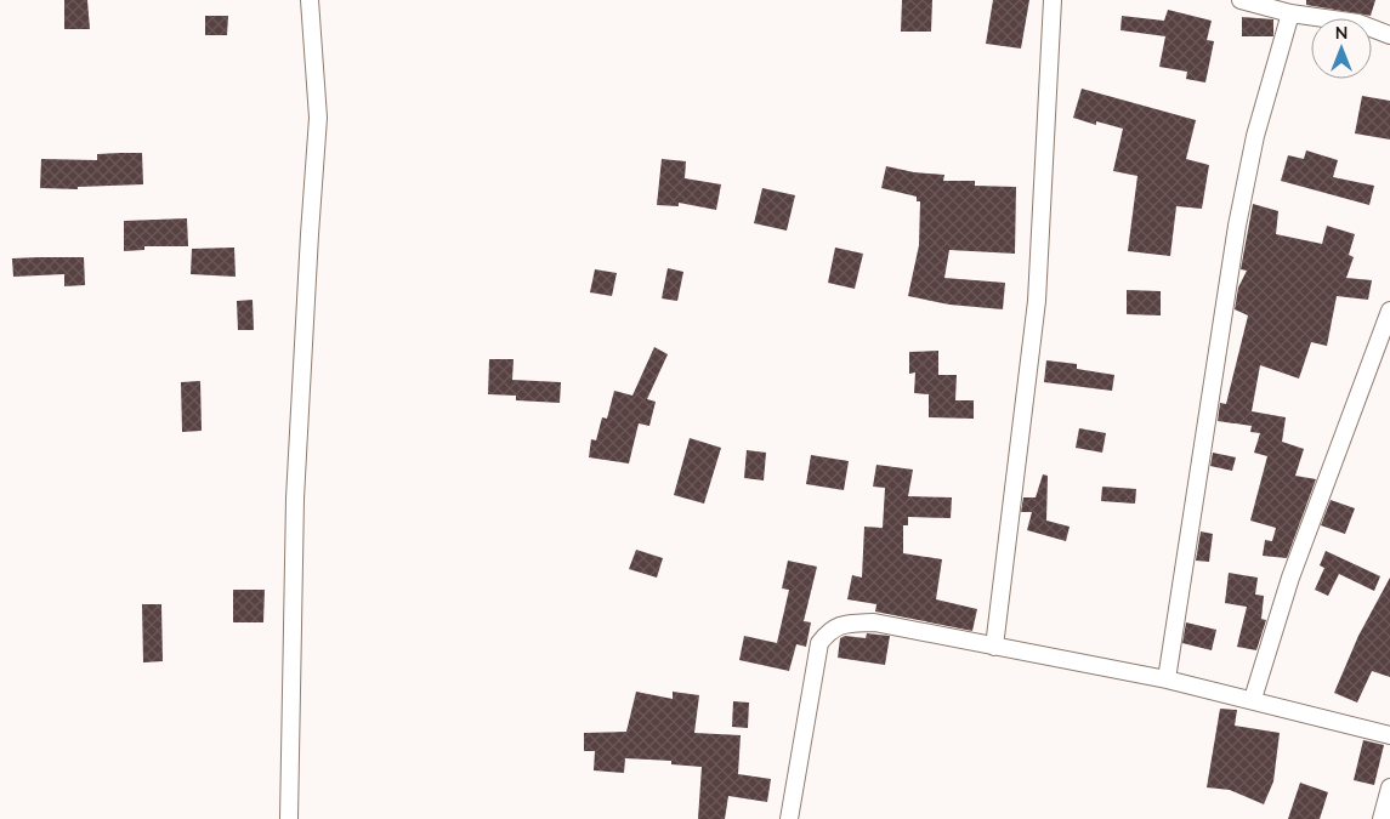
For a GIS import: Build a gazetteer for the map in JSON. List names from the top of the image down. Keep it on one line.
{"north":"top"}
